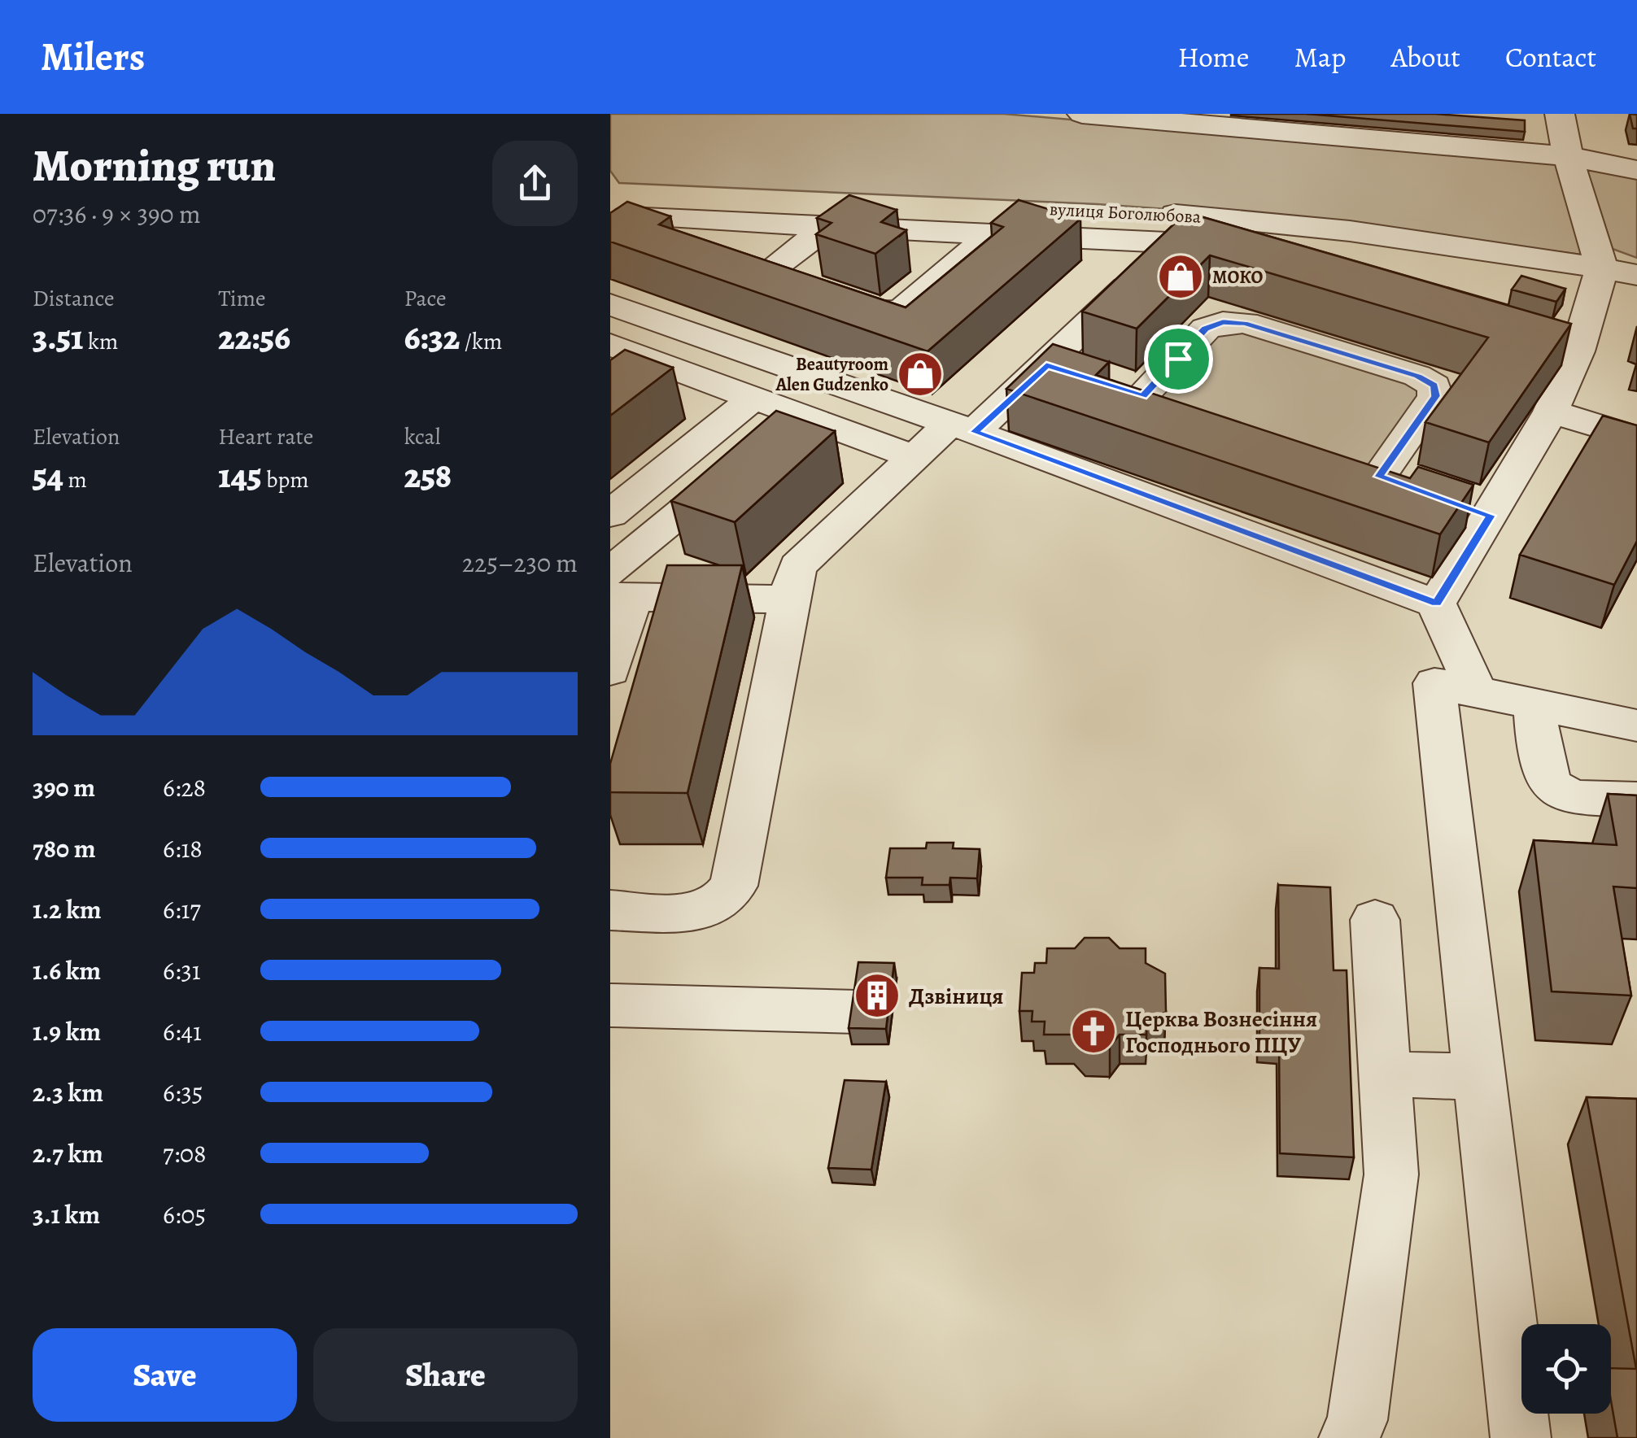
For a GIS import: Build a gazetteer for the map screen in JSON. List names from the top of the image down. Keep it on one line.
{"streets":{"street":["вулиця Боголюбова"]},"places":{"shop":["МОКО","Beautyroom Alen Gudzenko"],"building":["Дзвіниця"],"church":["Церква Вознесіння Господнього ПЦУ"]},"page":{"header":"Milers","nav":["Home","Map","About","Contact"],"heading":["Morning run","07:36 · 9 × 390 m"],"stats":[["Distance","3.51 km"],["Time","22:56"],["Pace","6:32 /km"],["Elevation","54 m"],["Heart rate","145 bpm"],["kcal","258"]],"chart":["Elevation","225–230 m"],"list":[{"name":"390 m","note":"6:28"},{"name":"780 m","note":"6:18"},{"name":"1.2 km","note":"6:17"},{"name":"1.6 km","note":"6:31"},{"name":"1.9 km","note":"6:41"},{"name":"2.3 km","note":"6:35"},{"name":"2.7 km","note":"7:08"},{"name":"3.1 km","note":"6:05"}],"buttons":["Save","Share"]}}
